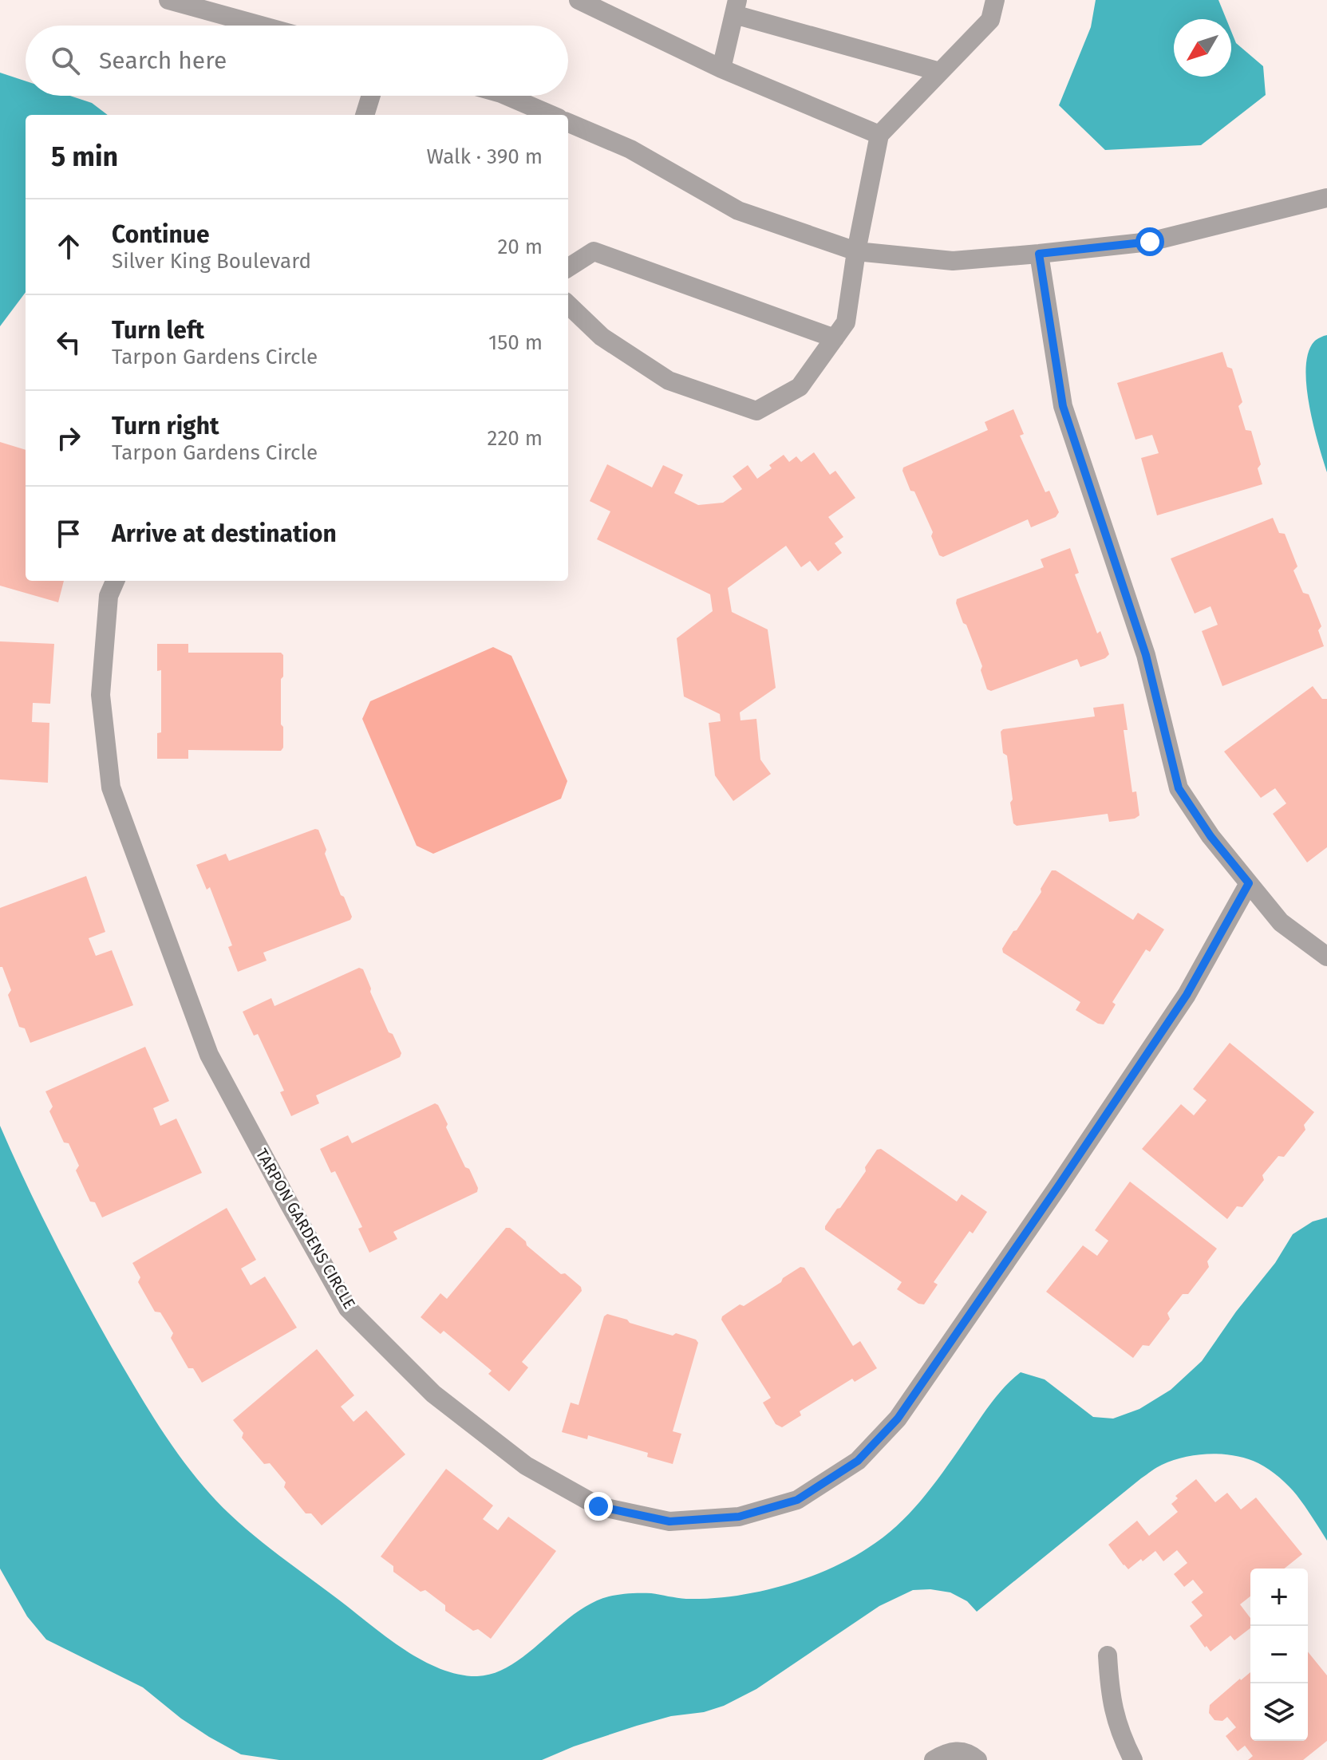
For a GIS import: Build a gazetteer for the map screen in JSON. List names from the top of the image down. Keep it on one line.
{"streets":{"street":["TARPON GARDENS CIRCLE"]},"north":"bottom left","page":{"search":"Search here","heading":["5 min","Walk · 390 m"],"list":[["Continue","Silver King Boulevard","20 m"],["Turn left","Tarpon Gardens Circle","150 m"],["Turn right","Tarpon Gardens Circle","220 m"],"Arrive at destination"],"map_buttons":["+","−"]}}
